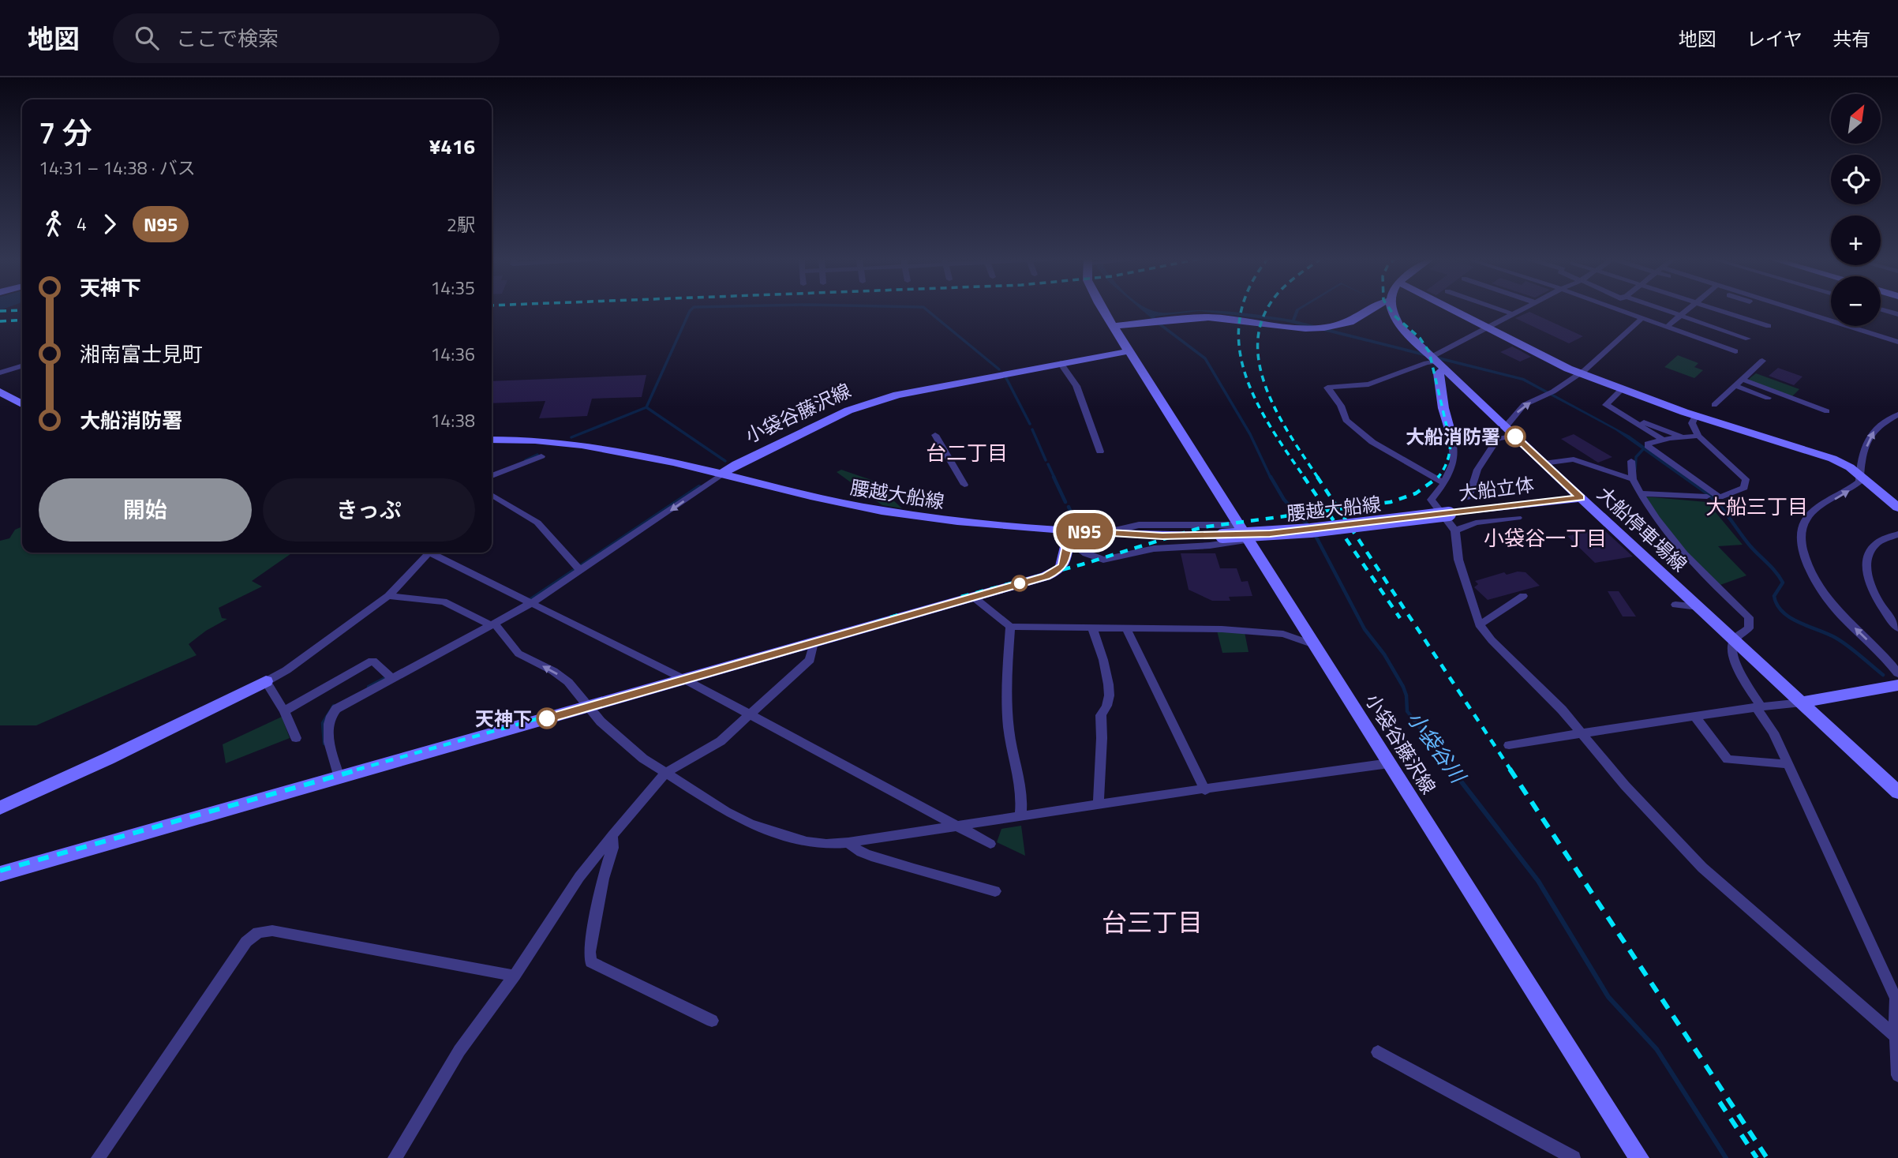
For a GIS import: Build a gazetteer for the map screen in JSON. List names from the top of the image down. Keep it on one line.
{"streets":{"main road":["小袋谷藤沢線","大船立体","腰越大船線","大船停車場線"]},"crossings":[["小袋谷藤沢線","腰越大船線"],["大船立体","腰越大船線"],["大船立体","大船停車場線"]],"districts":["台二丁目","大船三丁目","小袋谷一丁目","台三丁目"],"water":["小袋谷川"],"places":["大船消防署","天神下"],"lines":["bus line N95"],"north":"top right","page":{"header":"地図","search":"ここで検索","nav":["地図","レイヤ","共有"],"on_map":"N95","map_buttons":["+","−"],"heading":["7 分","14:31 – 14:38 · バス","¥416"],"legs":["4","N95","2駅"],"list":[{"name":"天神下","value":"14:35"},{"name":"湘南富士見町","value":"14:36"},{"name":"大船消防署","value":"14:38"}],"buttons":["開始","きっぷ"]}}
